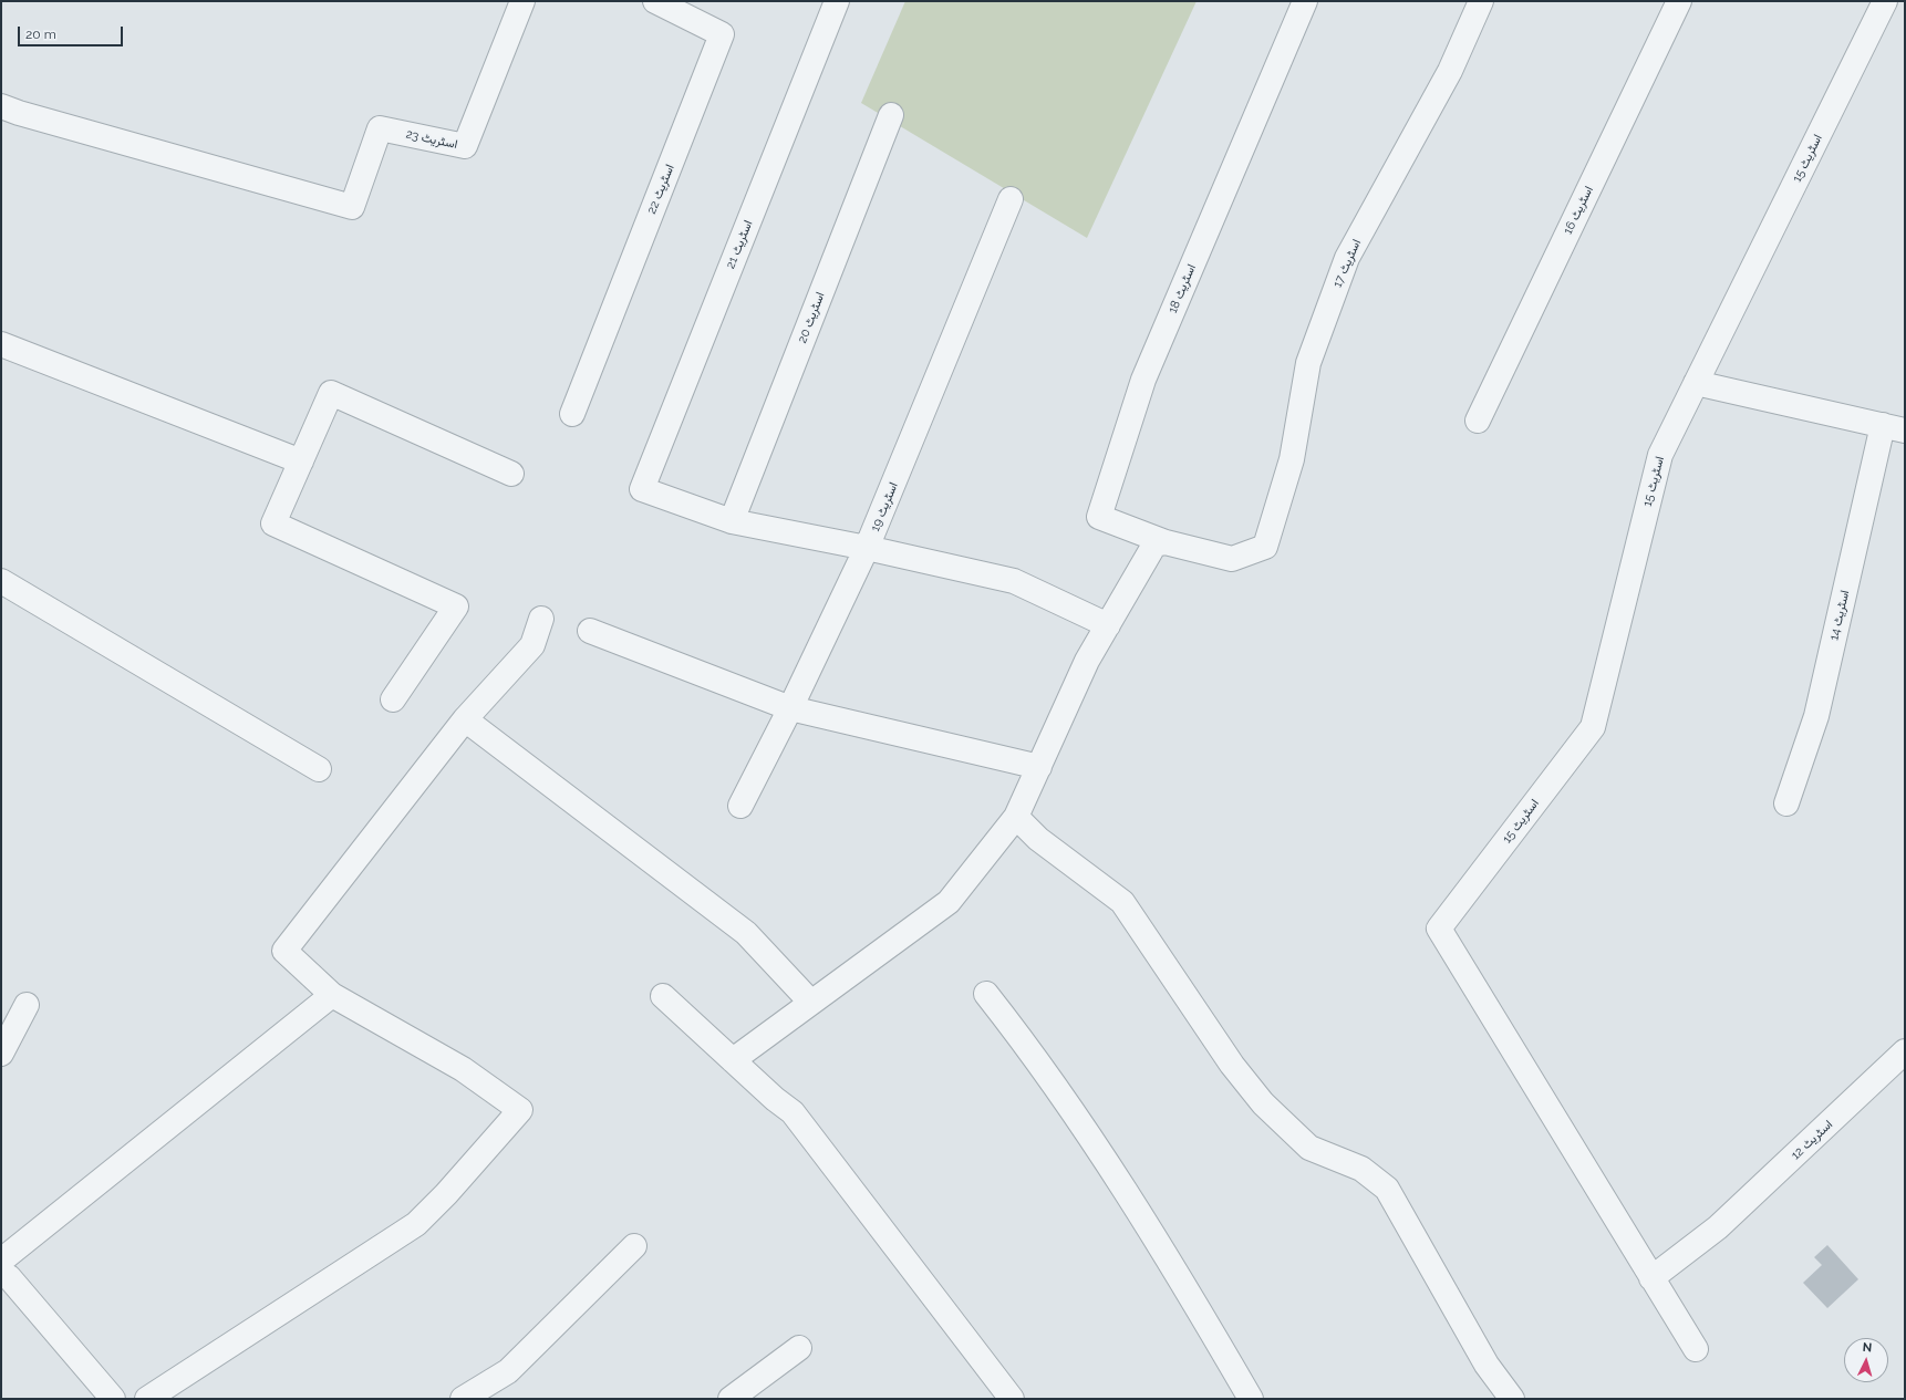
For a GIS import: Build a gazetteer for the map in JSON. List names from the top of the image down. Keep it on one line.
{"streets":{"street":["اسٹریٹ 23","اسٹریٹ 15","اسٹریٹ 22","اسٹریٹ 16","اسٹریٹ 21","اسٹریٹ 17","اسٹریٹ 18","اسٹریٹ 20","اسٹریٹ 19","اسٹریٹ 14","اسٹریٹ 12"]},"crossings":[["اسٹریٹ 15","اسٹریٹ 12"],["اسٹریٹ 21","اسٹریٹ 20"],["اسٹریٹ 17","اسٹریٹ 18"]],"scale_bar":"20 m","north":"top"}
